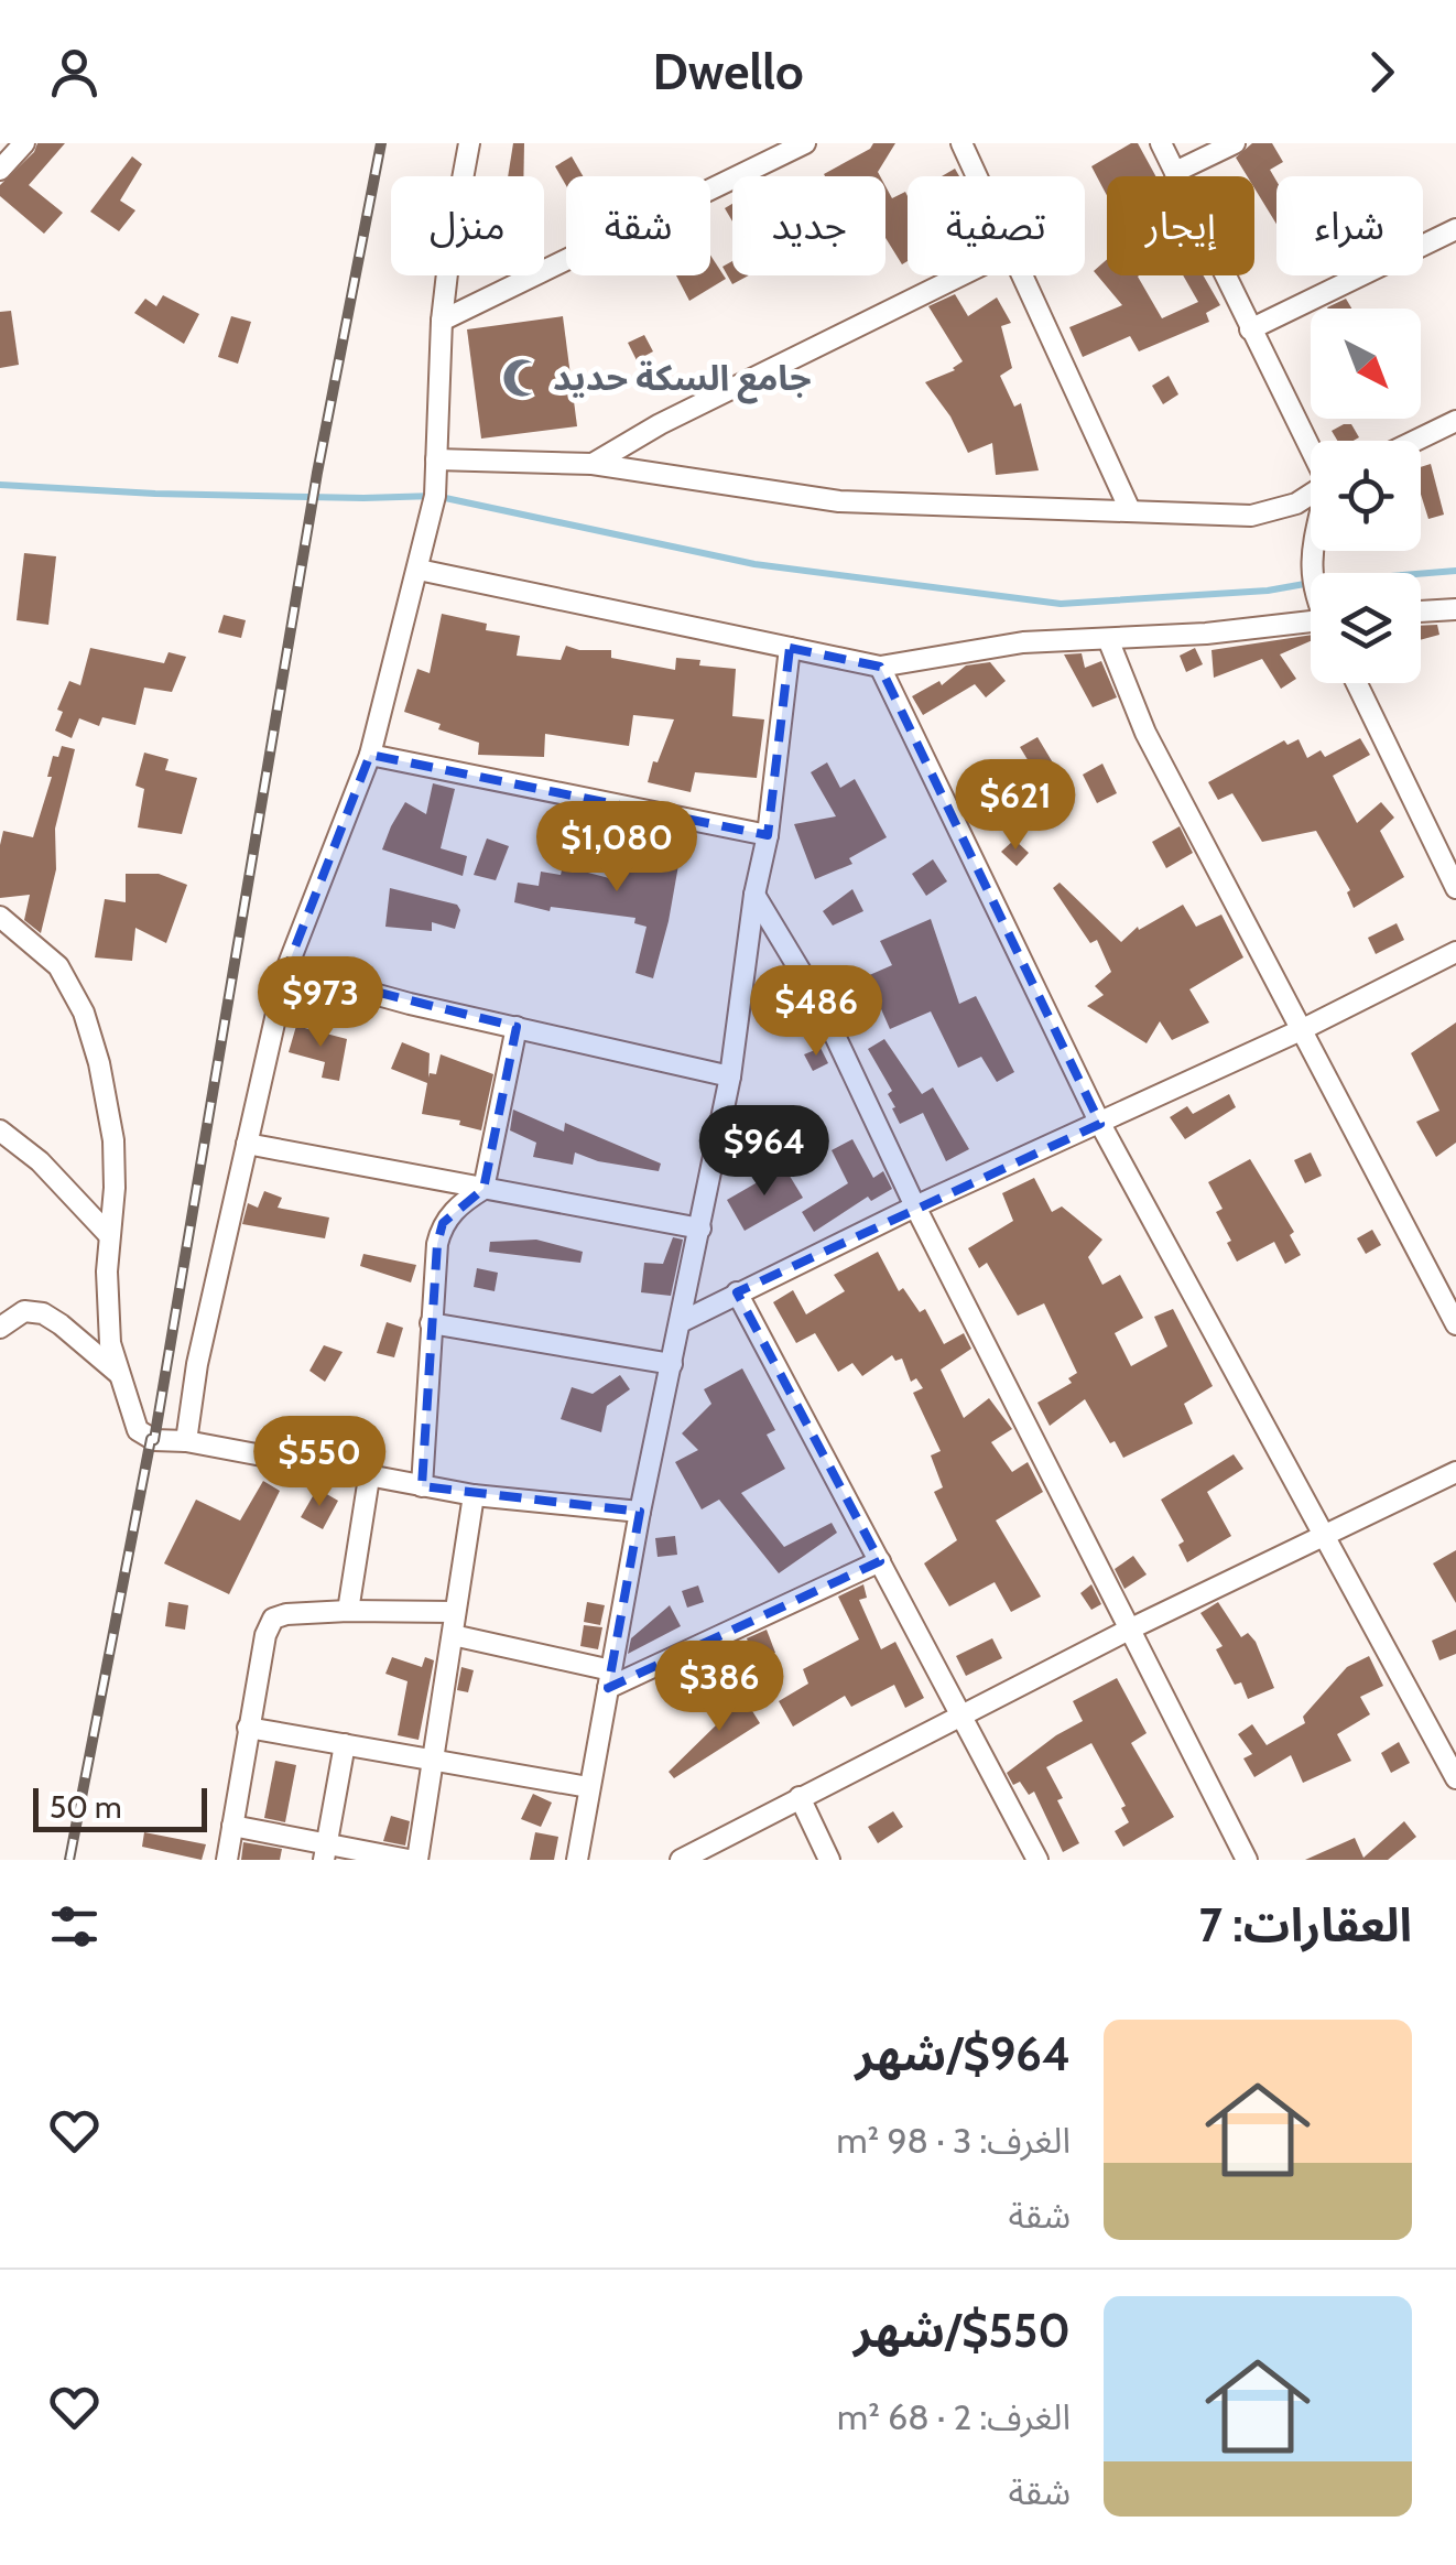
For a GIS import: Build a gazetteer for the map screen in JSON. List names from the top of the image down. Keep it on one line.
{"places":{"mosque":["جامع السكة حديد"]},"scale_bar":"50 m","north":"bottom right","page":{"header":"Dwello","chip":["شراء","إيجار","تصفية","جديد","شقة","منزل"],"price":["$621","$1,080","$973","$486","$964","$550","$386"],"scale":"50 m","heading":"العقارات: 7","list":[{"name":"$964/شهر","note":"الغرف: 3 · 98 m² · شقة"},{"name":"$550/شهر","note":"الغرف: 2 · 68 m² · شقة"}]}}
